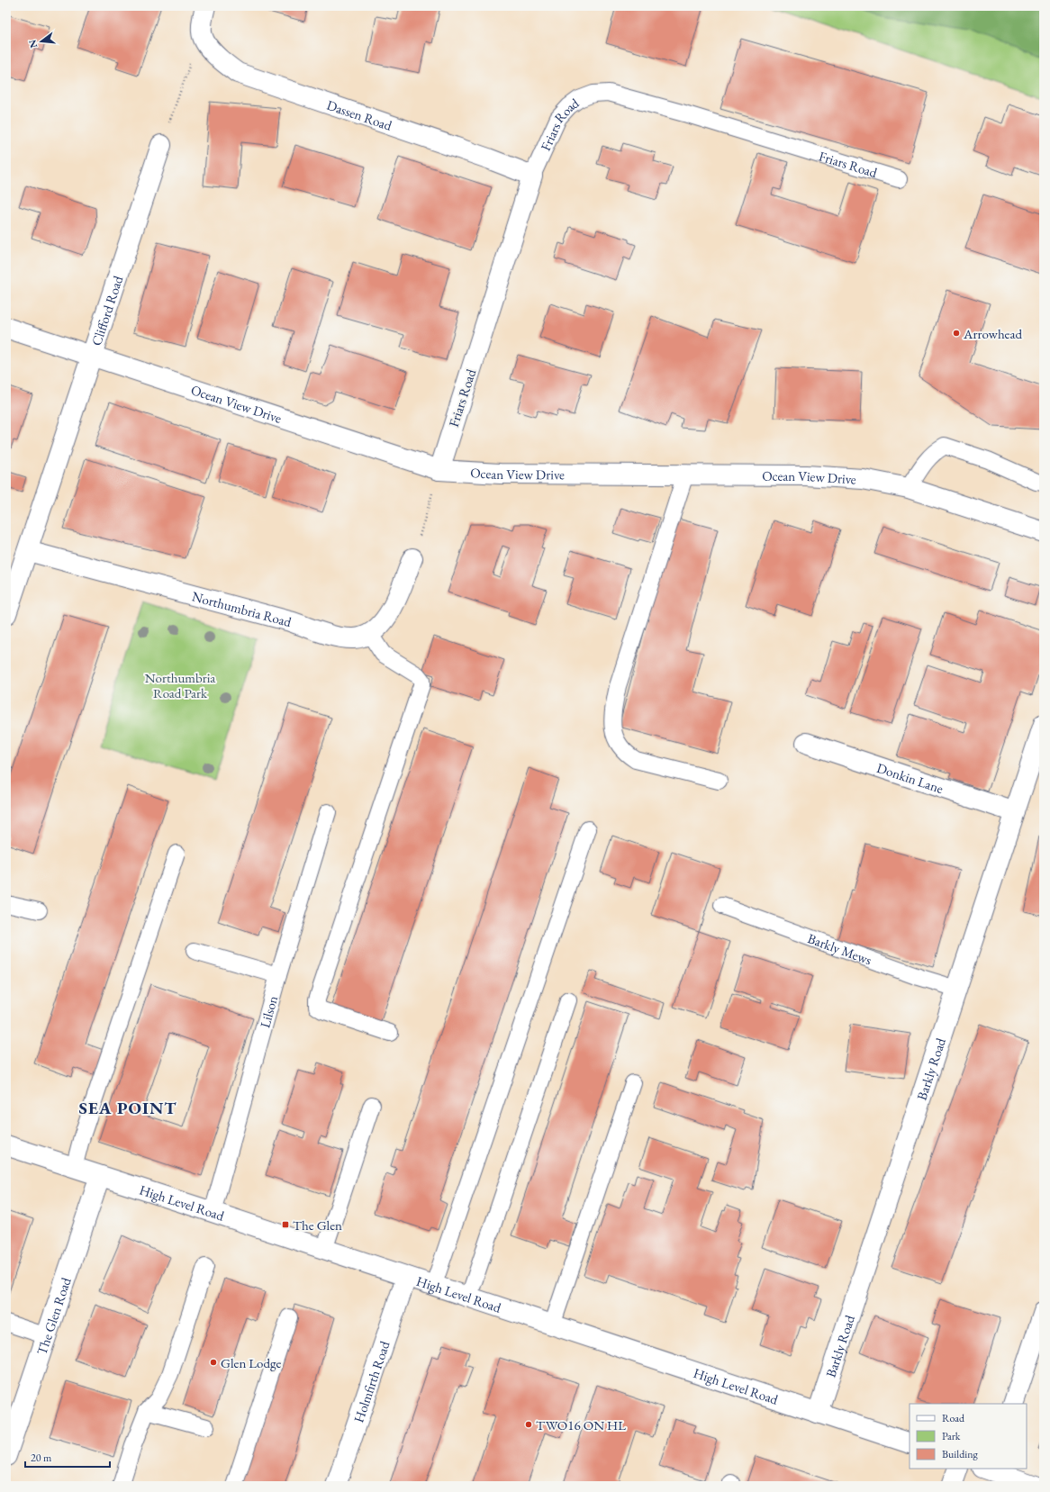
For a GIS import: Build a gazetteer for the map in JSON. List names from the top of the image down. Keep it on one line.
{"streets":{"street":["Dassen Road","Friars Road","Clifford Road","Ocean View Drive","Northumbria Road","Donkin Lane","Barkly Road","High Level Road","The Glen Road","Holmfirth Road"],"lane":["Barkly Mews","Lilson"]},"crossings":[["Dassen Road","Friars Road"],["Friars Road","Ocean View Drive"],["Clifford Road","Ocean View Drive"],["Clifford Road","Northumbria Road"],["Donkin Lane","Barkly Road"],["Barkly Mews","Barkly Road"],["Lilson","High Level Road"],["Barkly Road","High Level Road"],["High Level Road","The Glen Road"],["High Level Road","Holmfirth Road"]],"districts":["SEA POINT"],"parks":["Northumbria Road Park"],"places":{"other":["Arrowhead","Glen Lodge","TWO16 ON HL"],"transit":["The Glen"]},"legend":["Road","Park","Building"],"scale_bar":"20 m","north":"left"}
